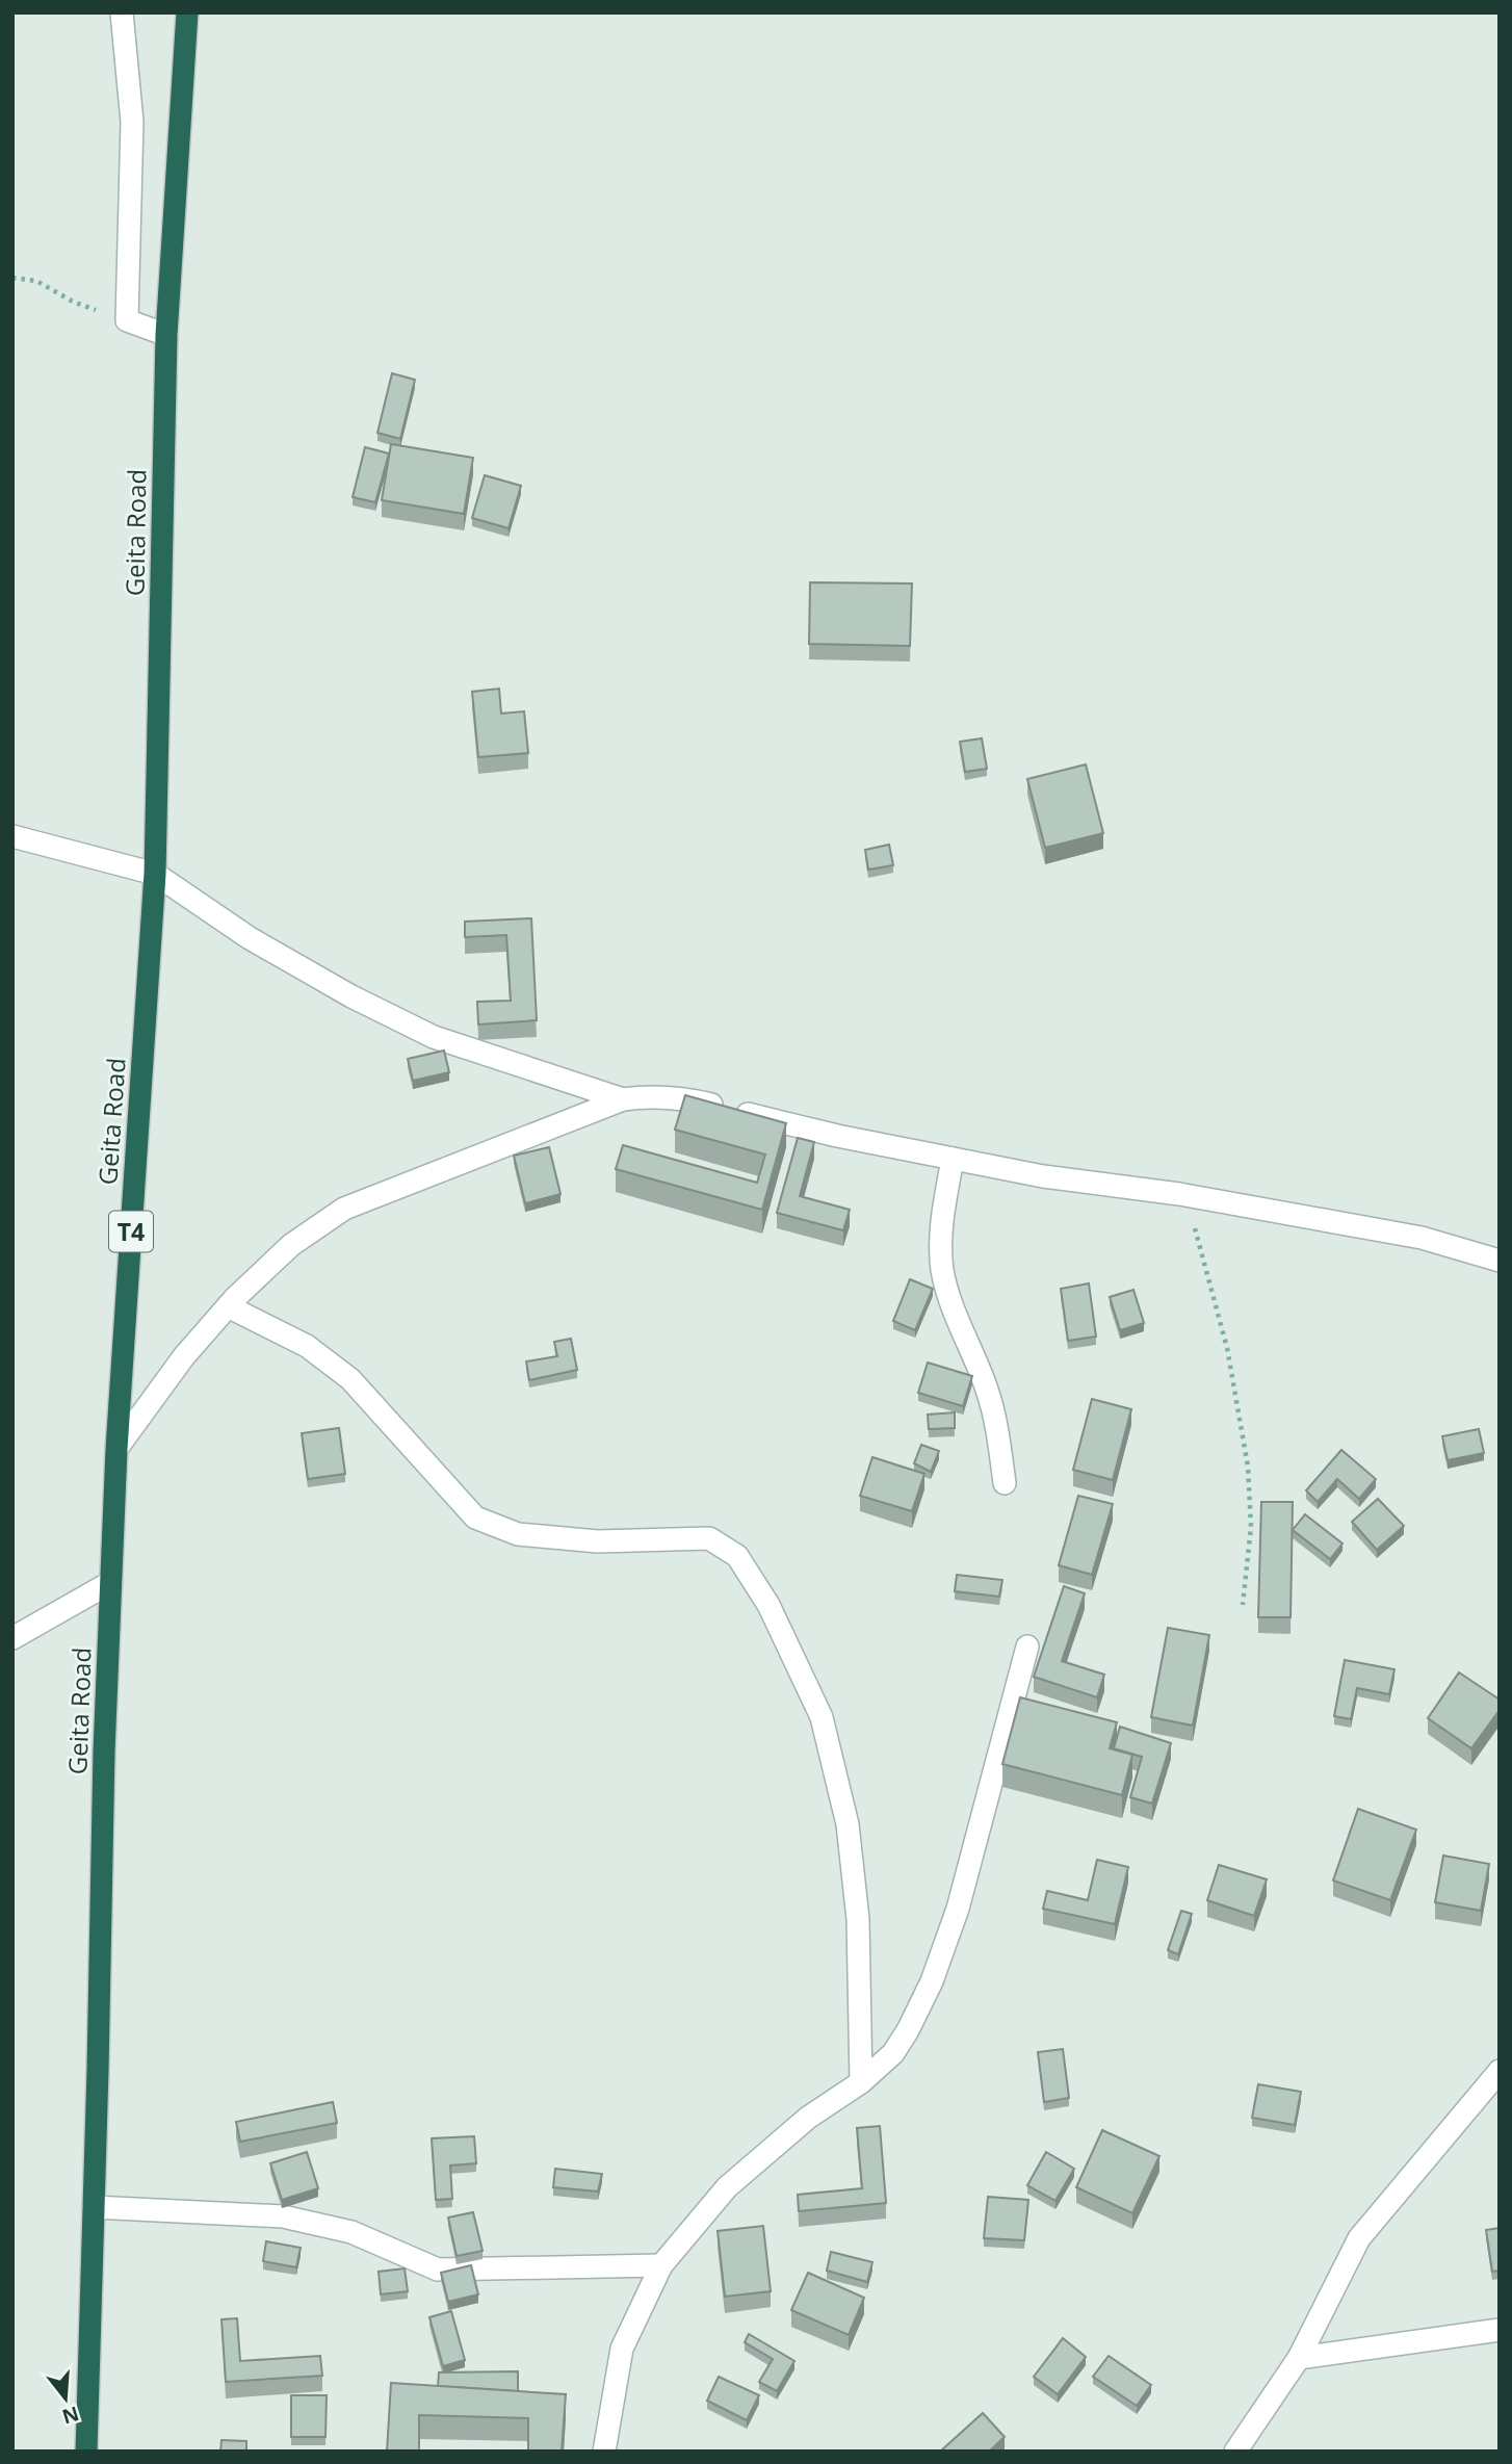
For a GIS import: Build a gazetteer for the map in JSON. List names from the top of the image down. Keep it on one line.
{"streets":{"highway":["Geita Road","T4"]},"north":"bottom"}
